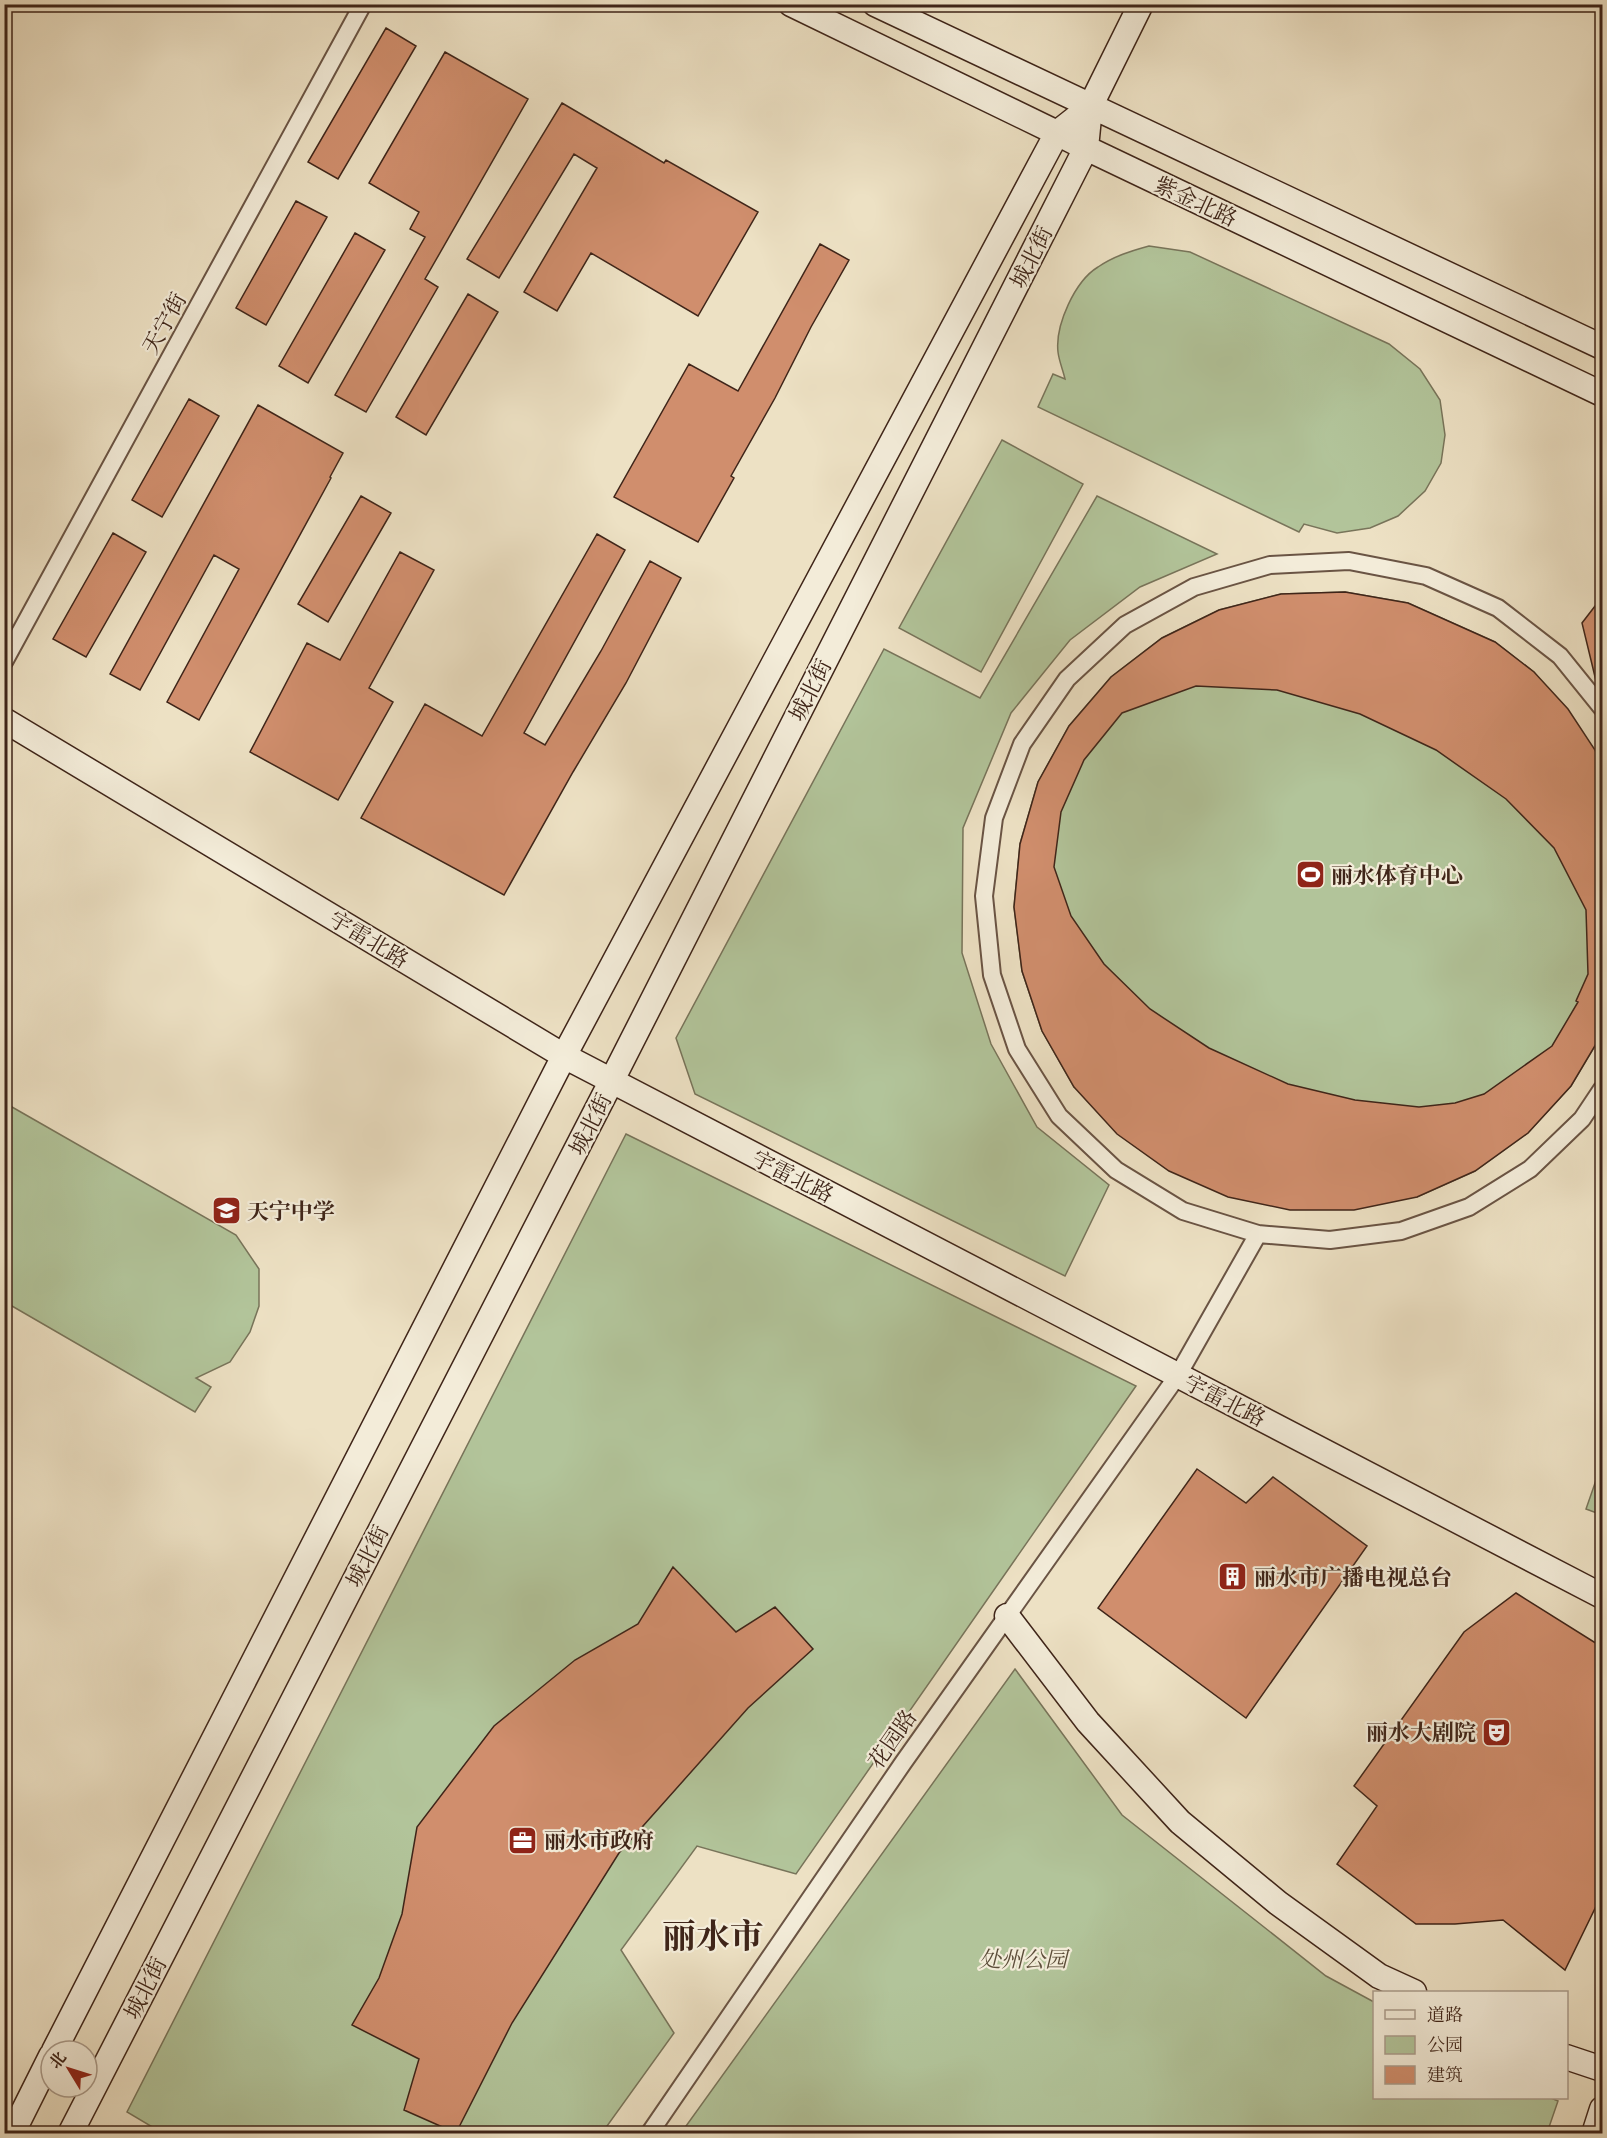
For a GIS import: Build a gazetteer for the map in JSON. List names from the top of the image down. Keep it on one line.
{"streets":{"main road":["紫金北路","城北街","宇雷北路"],"street":["天宁街","花园路"]},"crossings":[["紫金北路","城北街"],["城北街","宇雷北路"],["宇雷北路","花园路"]],"districts":["丽水市"],"parks":["处州公园"],"places":{"sports":["丽水体育中心"],"school or university":["天宁中学"],"building":["丽水市广播电视总台"],"theatre":["丽水大剧院"],"office":["丽水市政府"]},"legend":["道路","公园","建筑"],"north":"top left"}
